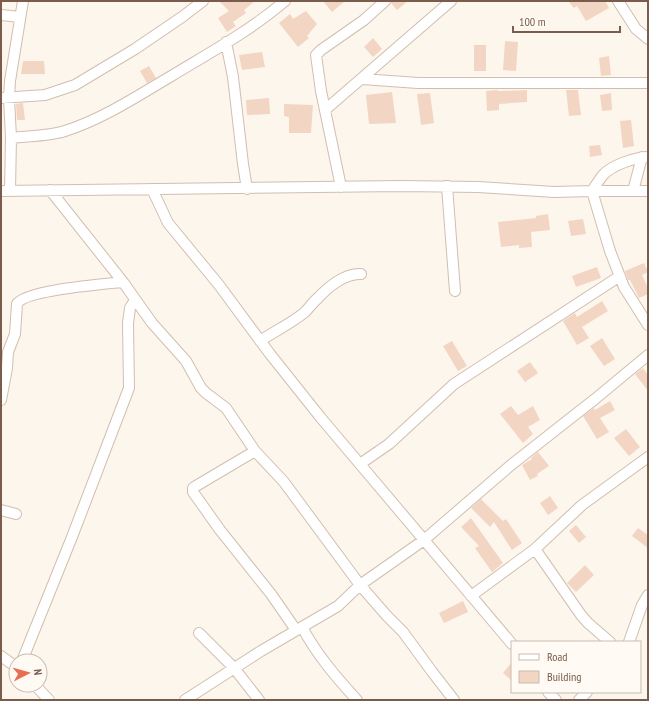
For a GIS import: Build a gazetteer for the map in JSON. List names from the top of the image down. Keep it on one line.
{"legend":["Road","Building"],"scale_bar":"100 m","north":"right"}
